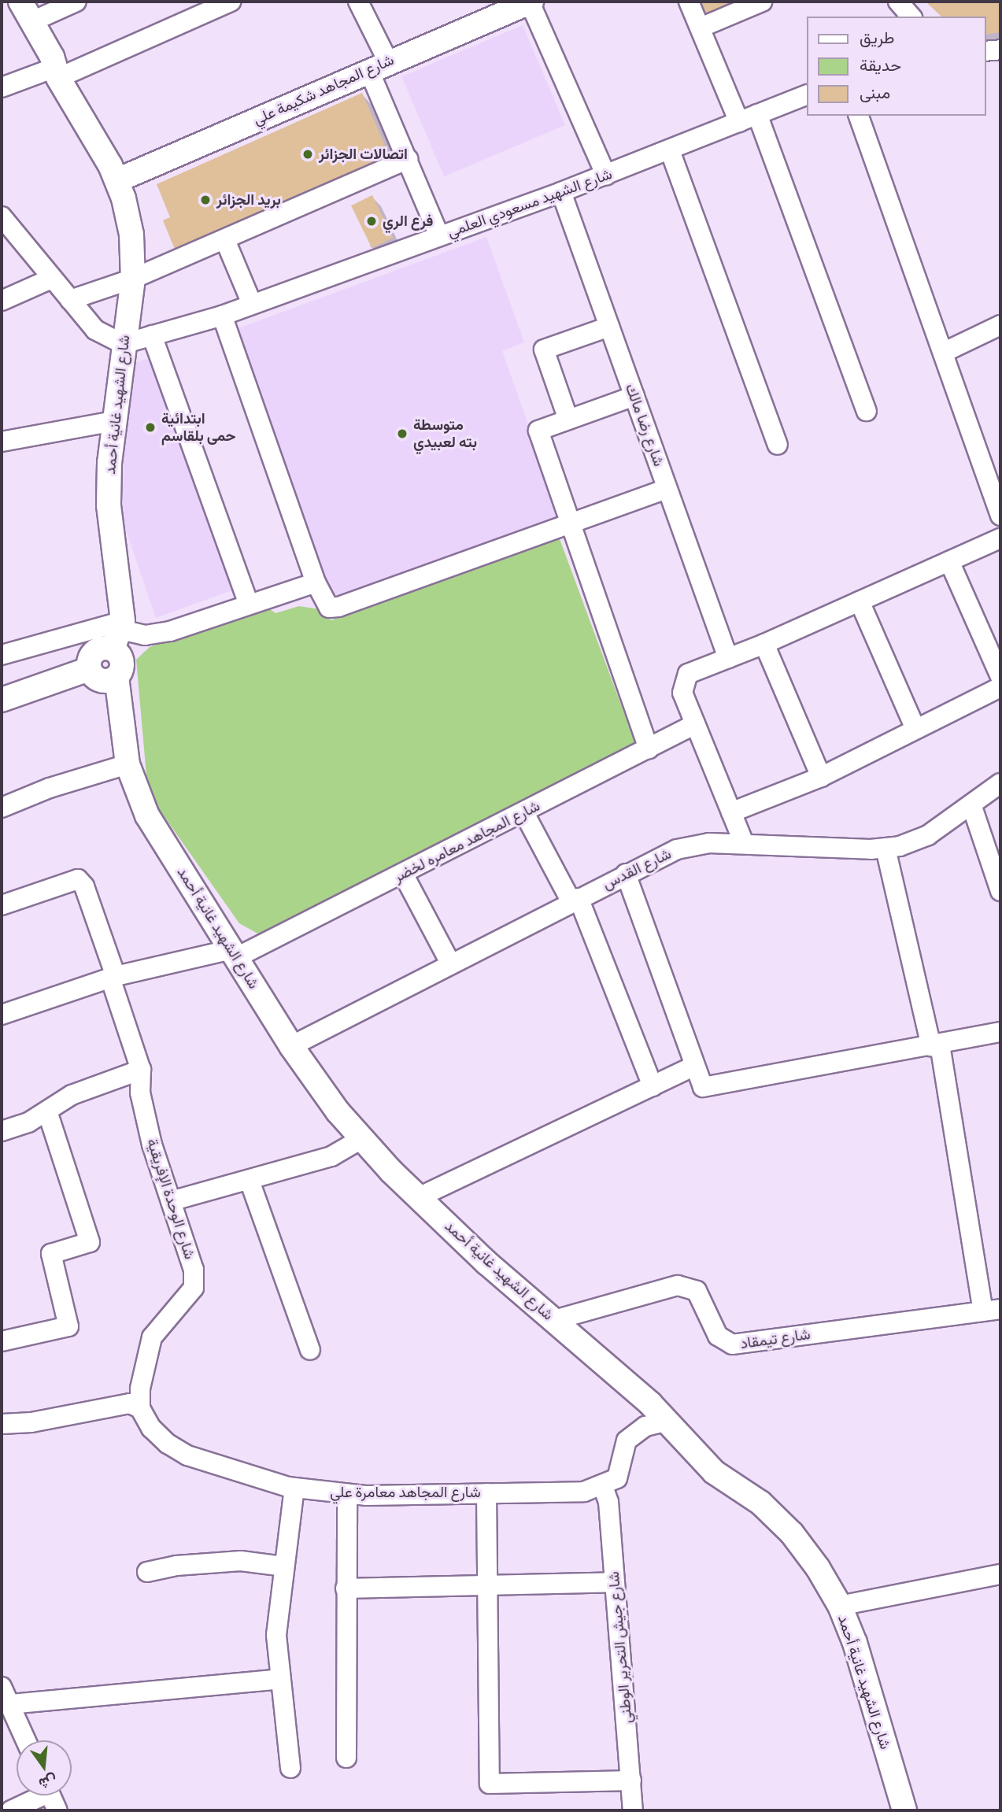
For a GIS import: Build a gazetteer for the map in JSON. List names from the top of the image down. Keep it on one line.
{"streets":{"main road":["شارع المجاهد شكيمة علي","شارع الشهيد غانية أحمد"],"street":["شارع الشهيد مسعودي العلمي","شارع رضا مالك","شارع المجاهد معامره لخضر","شارع القدس","شارع الوحدة الإفريقية","شارع تيمقاد","شارع المجاهد معامرة علي","شارع جيش التحرير الوطني"]},"crossings":[["شارع المجاهد شكيمة علي","شارع الشهيد غانية أحمد"],["شارع الشهيد مسعودي العلمي","شارع الشهيد غانية أحمد"],["شارع الشهيد مسعودي العلمي","شارع رضا مالك"],["شارع الشهيد غانية أحمد","شارع المجاهد معامره لخضر"],["شارع الشهيد غانية أحمد","شارع القدس"],["شارع الشهيد غانية أحمد","شارع تيمقاد"],["شارع المجاهد معامره لخضر","شارع الوحدة الإفريقية"],["شارع الوحدة الإفريقية","شارع المجاهد معامرة علي"],["شارع المجاهد معامرة علي","شارع جيش التحرير الوطني"]],"places":["اتصالات الجزائر","بريد الجزائر","فرع الري","ابتدائية حمى بلقاسم","متوسطة بته لعبيدي"],"legend":["طريق","حديقة","مبنى"],"north":"bottom"}
